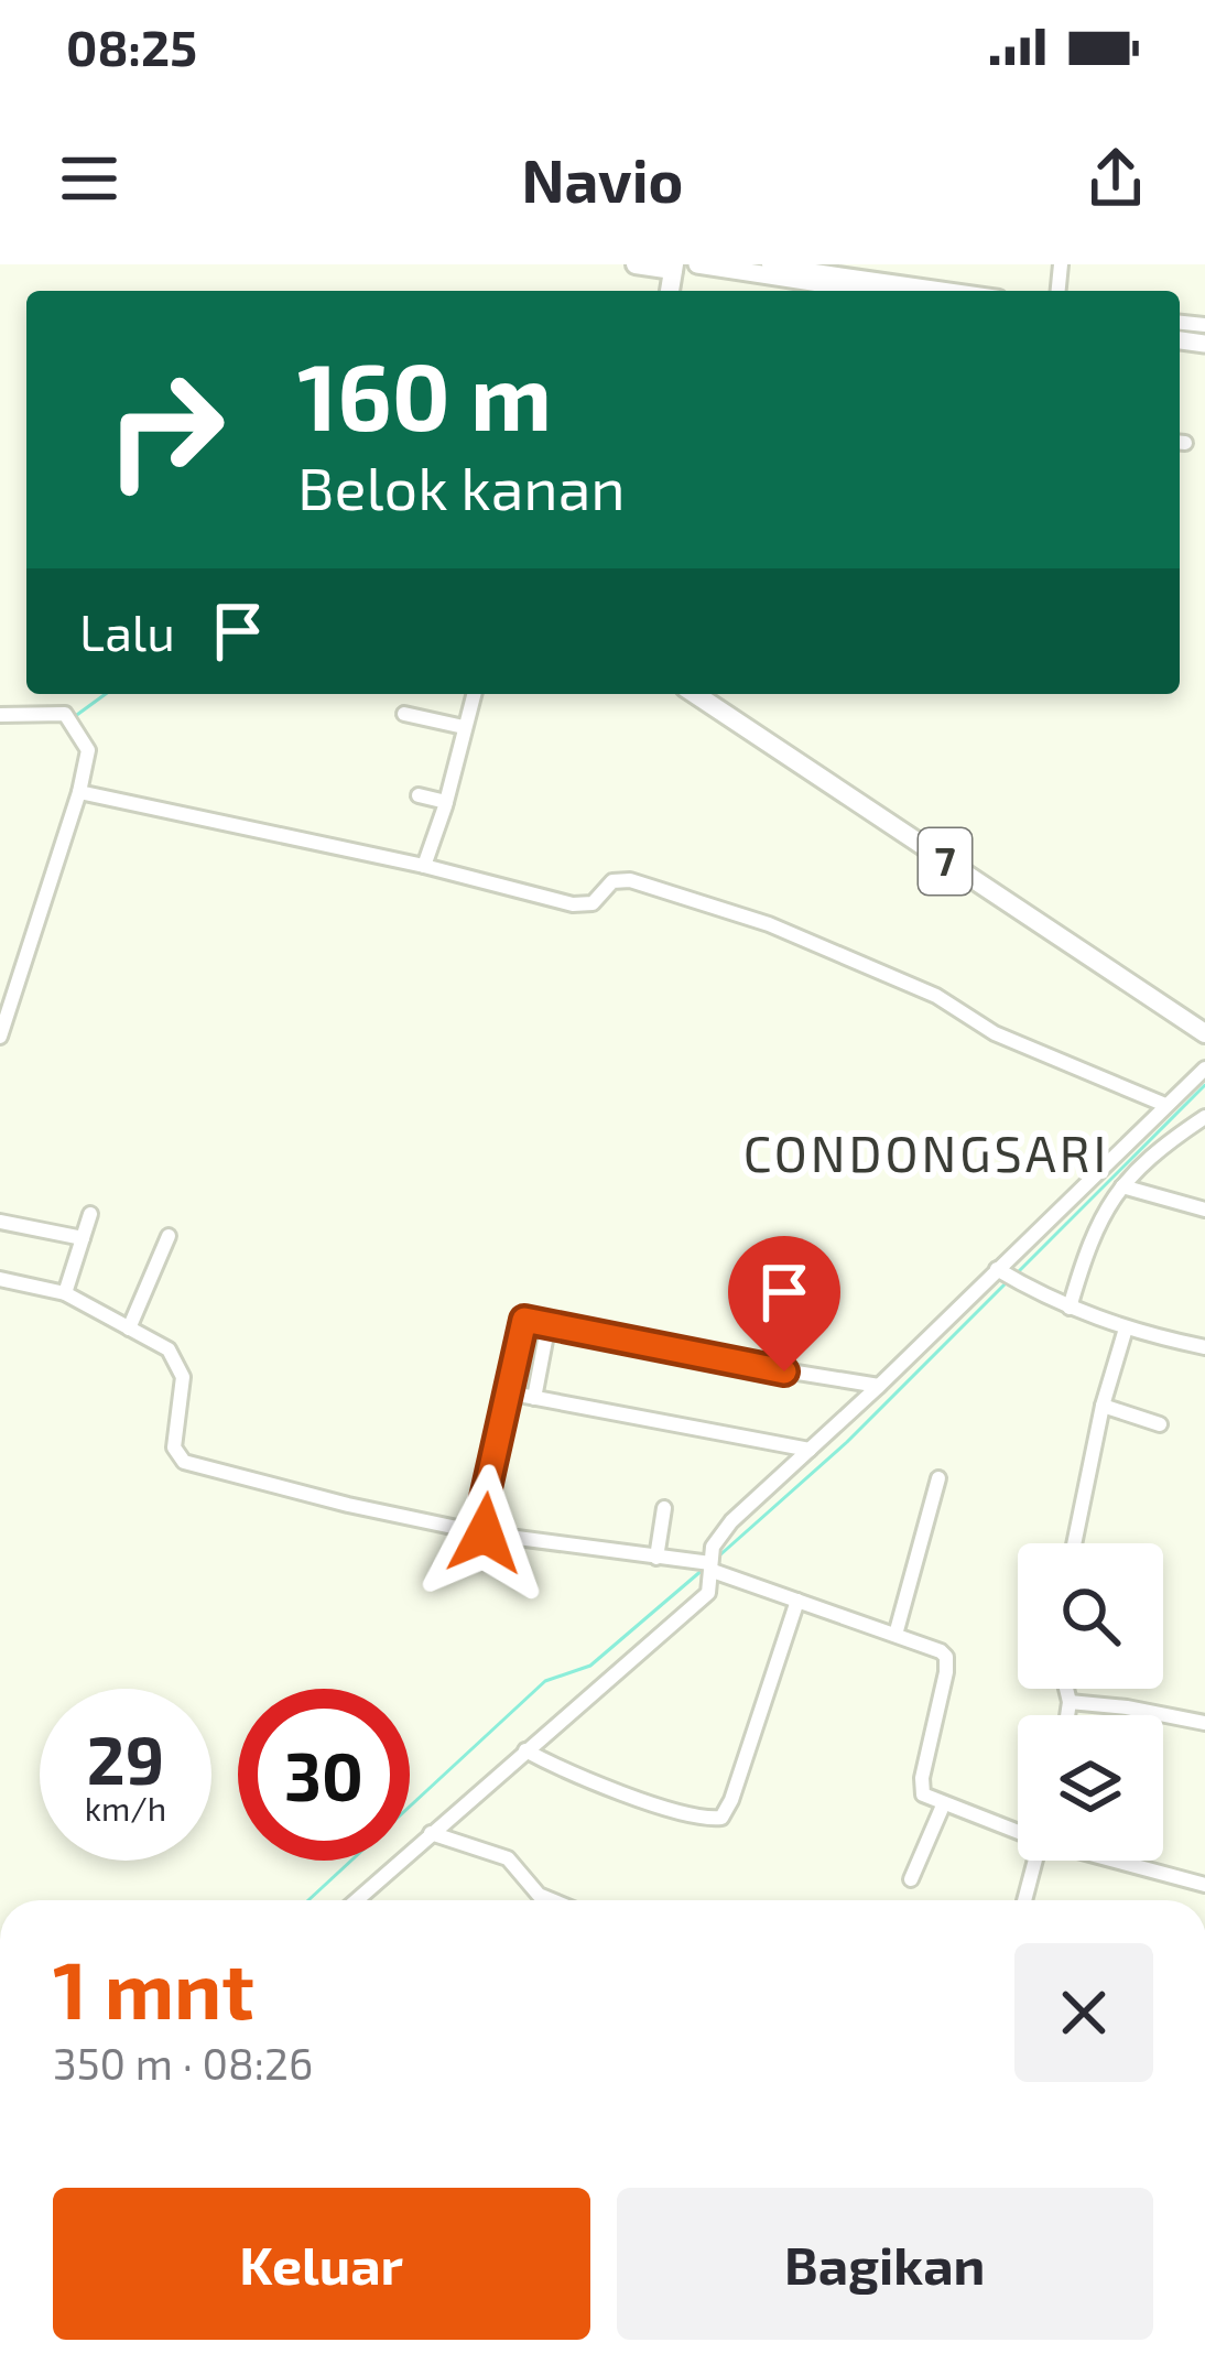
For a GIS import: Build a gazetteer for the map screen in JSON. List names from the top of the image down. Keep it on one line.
{"streets":{"highway":["7"]},"districts":["CONDONGSARI"],"page":{"status":"08:25","header":"Navio","turn":["160 m","Belok kanan"],"then":"Lalu","speed":"29 km/h","limit":"30","heading":["1 mnt","350 m · 08:26"],"buttons":["Keluar","Bagikan"]}}
